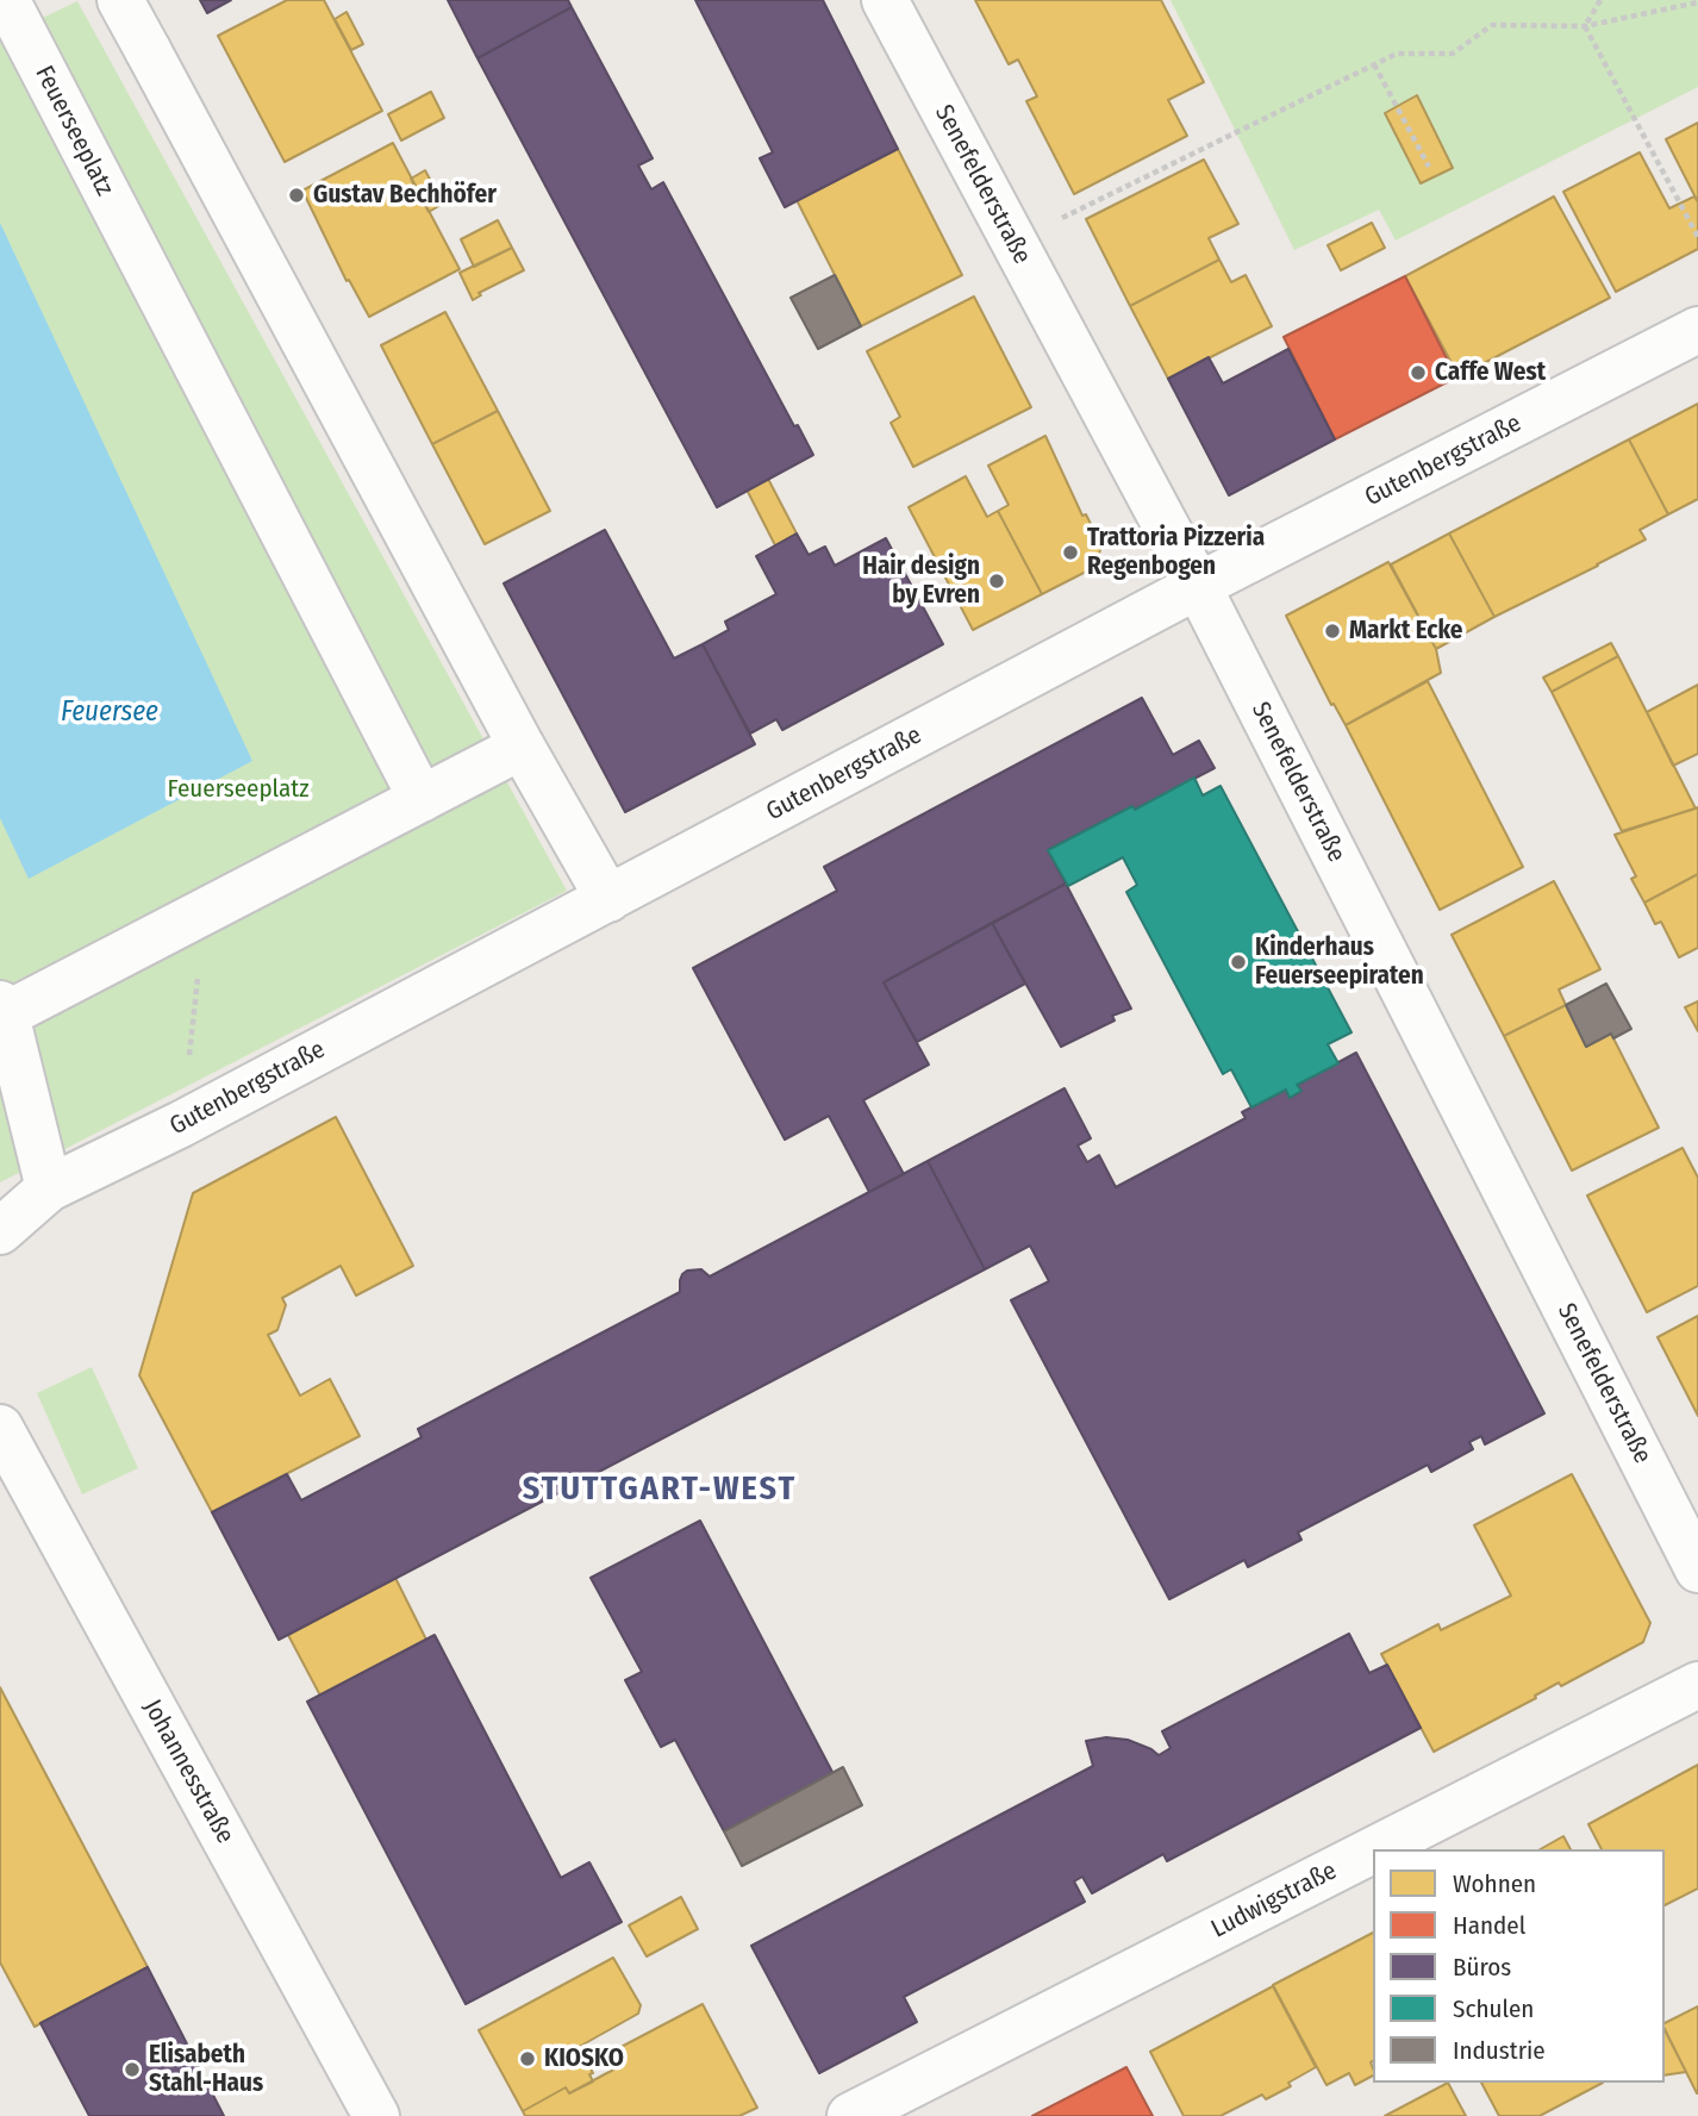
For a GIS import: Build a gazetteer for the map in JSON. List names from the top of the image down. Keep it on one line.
{"streets":{"street":["Feuerseeplatz","Senefelderstraße","Gutenbergstraße","Johannesstraße","Ludwigstraße"]},"crossings":[["Senefelderstraße","Gutenbergstraße"]],"districts":["STUTTGART-WEST"],"water":["Feuersee"],"parks":["Feuerseeplatz"],"places":["Gustav Bechhöfer","Caffe West","Trattoria Pizzeria Regenbogen","Hair design by Evren","Markt Ecke","Kinderhaus Feuerseepiraten","KIOSKO","Elisabeth Stahl-Haus"],"legend":["Wohnen","Handel","Büros","Schulen","Industrie"]}
